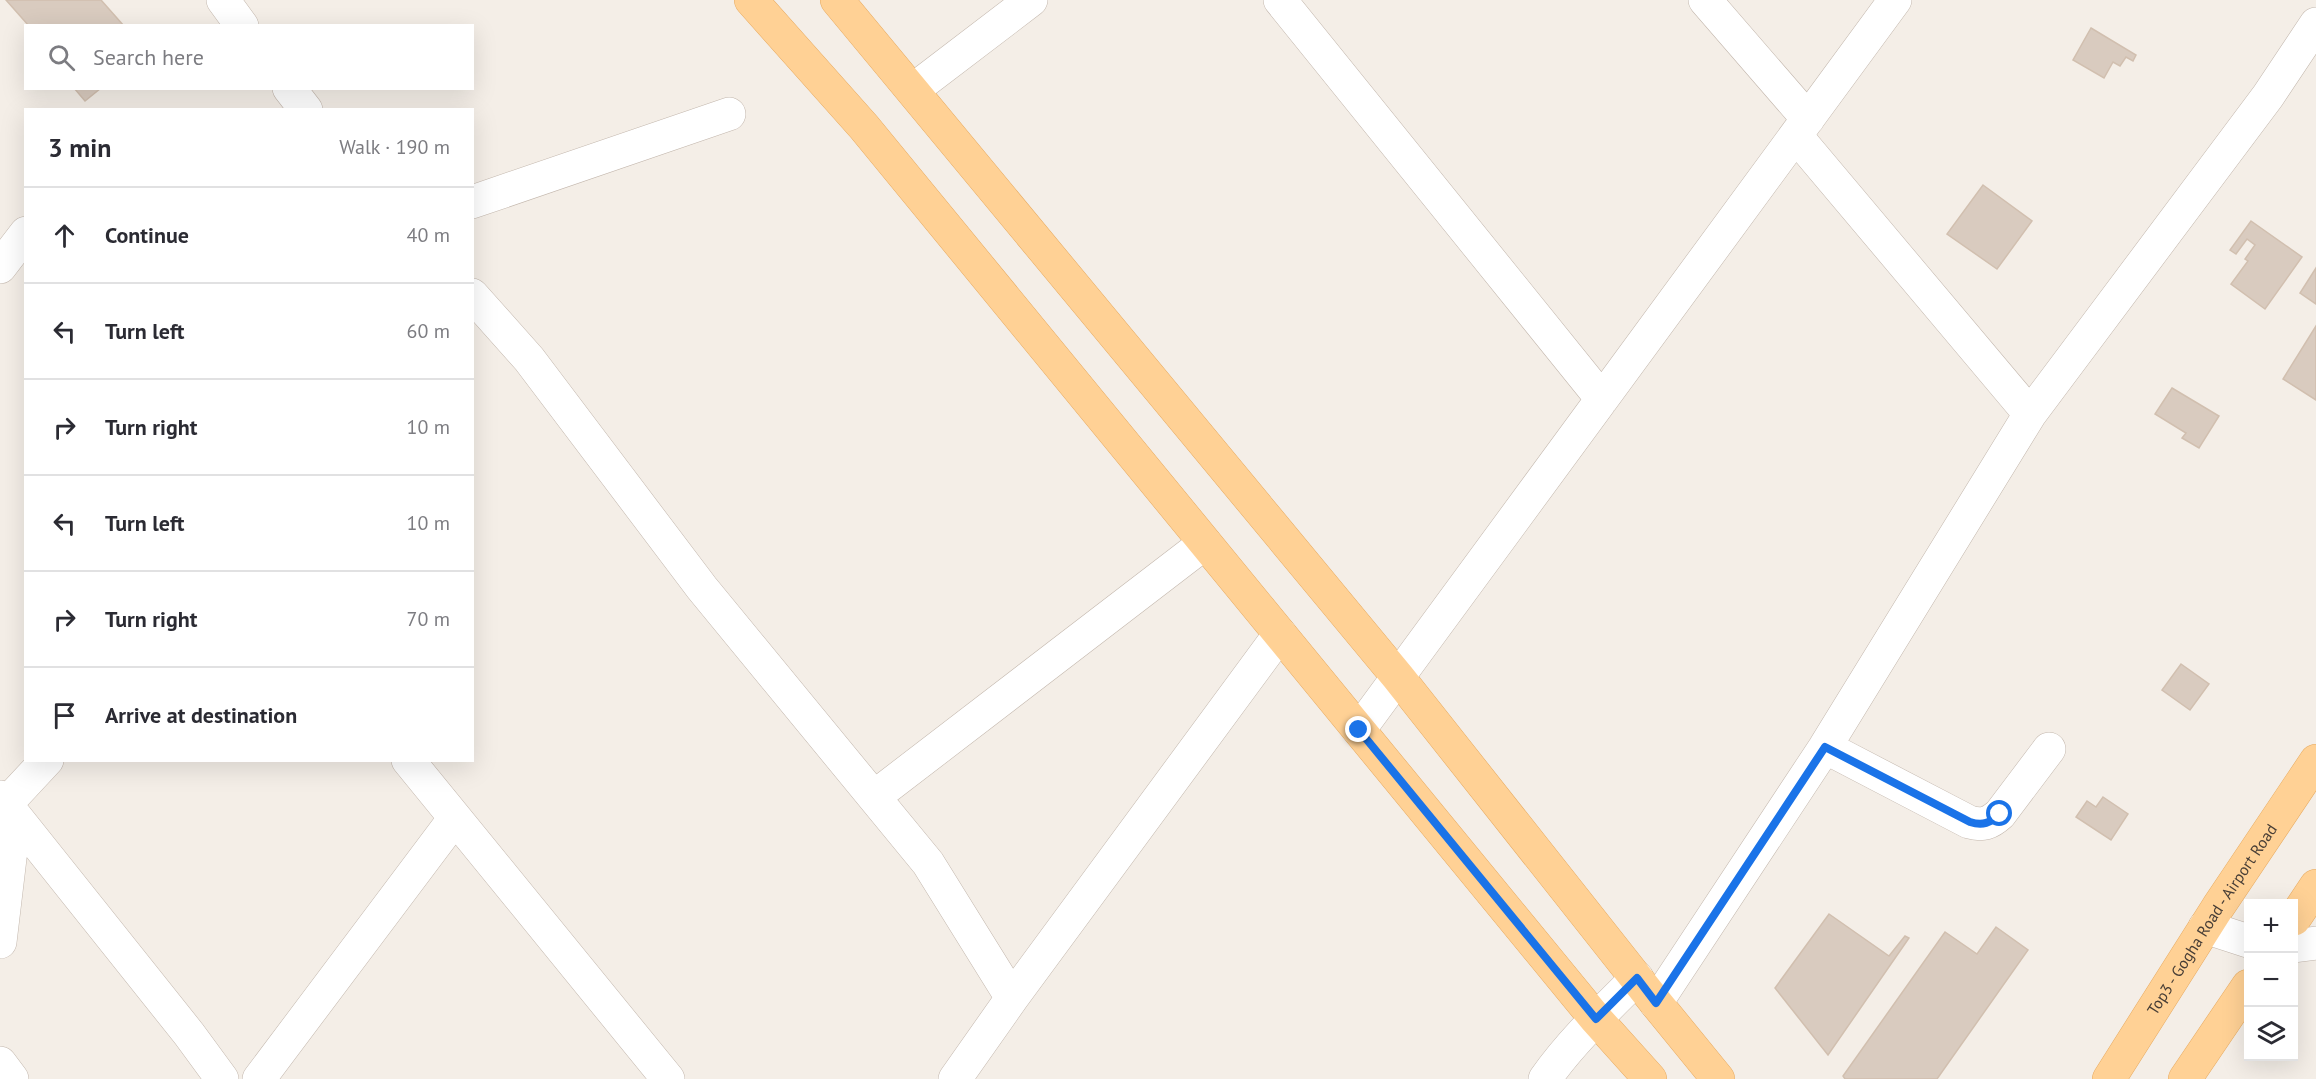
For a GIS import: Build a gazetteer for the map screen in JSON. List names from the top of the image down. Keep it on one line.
{"streets":{"main road":["Top3 - Gogha Road - Airport Road"]},"page":{"search":"Search here","heading":["3 min","Walk · 190 m"],"list":[["Continue","40 m"],["Turn left","60 m"],["Turn right","10 m"],["Turn left","10 m"],["Turn right","70 m"],"Arrive at destination"],"map_buttons":["+","−"]}}
